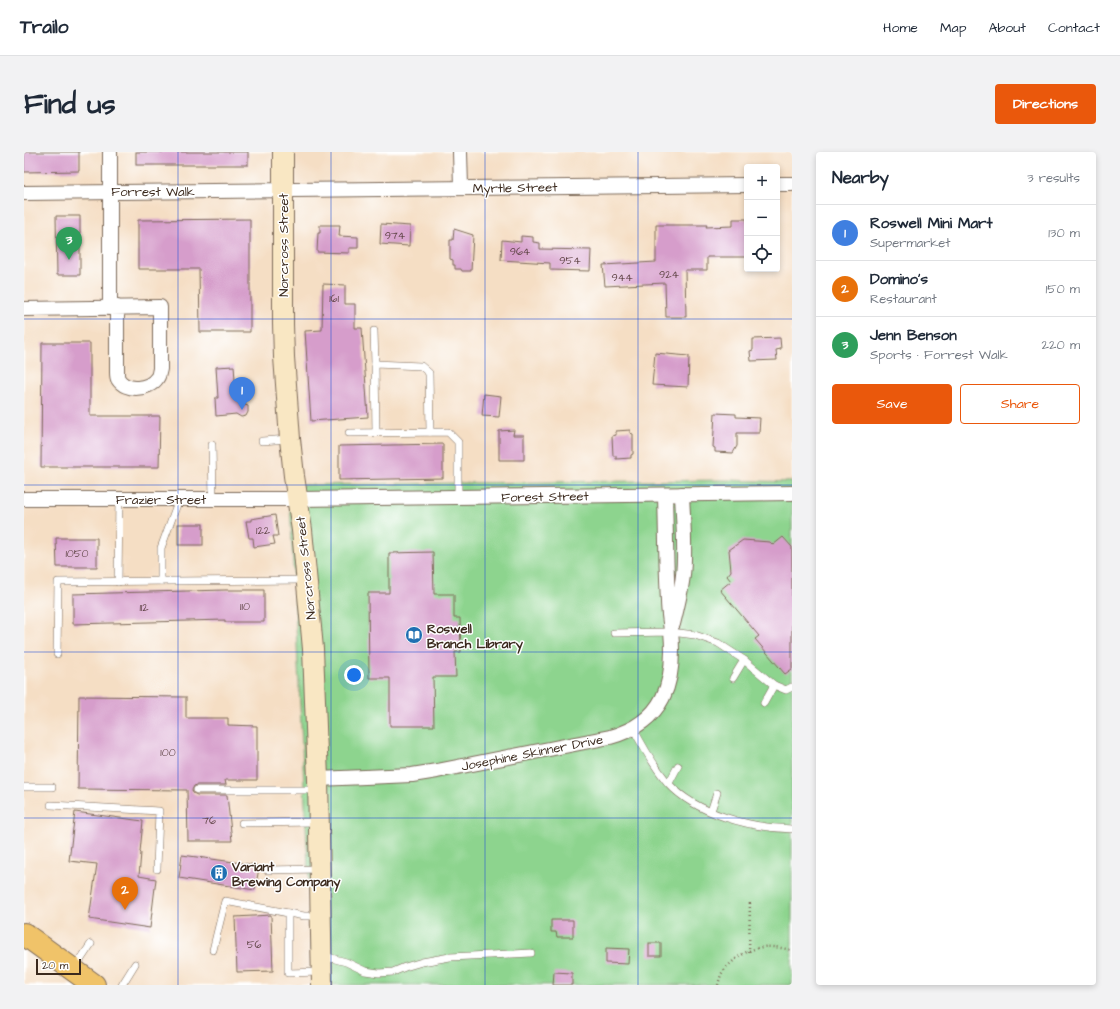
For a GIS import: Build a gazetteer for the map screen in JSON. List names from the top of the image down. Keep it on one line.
{"streets":{"street":["Myrtle Street","Forrest Walk","Norcross Street","Forest Street","Frazier Street","Josephine Skinner Drive"]},"crossings":[["Myrtle Street","Forrest Walk"],["Myrtle Street","Norcross Street"],["Forrest Walk","Norcross Street"],["Norcross Street","Forest Street"],["Norcross Street","Frazier Street"],["Norcross Street","Josephine Skinner Drive"],["Forest Street","Frazier Street"],["Forest Street","Josephine Skinner Drive"]],"places":{"library":["Roswell Branch Library"],"building":["Variant Brewing Company"]},"house_numbers":["974","964","954","924","944","161","122","1050","110","112","100","76","56"],"scale_bar":"20 m","page":{"header":"Trailo","nav":["Home","Map","About","Contact"],"buttons":["Directions",["Save","Share"]],"title":"Find us","heading":["Nearby","3 results"],"map_buttons":["+","−"],"list":[{"mark":"1","name":"Roswell Mini Mart","note":"Supermarket","value":"130 m"},{"mark":"2","name":"Domino's","note":"Restaurant","value":"150 m"},{"mark":"3","name":"Jenn Benson","note":"Sports · Forrest Walk","value":"220 m"}],"pins":["3","1","2"],"scale":"20 m"}}
